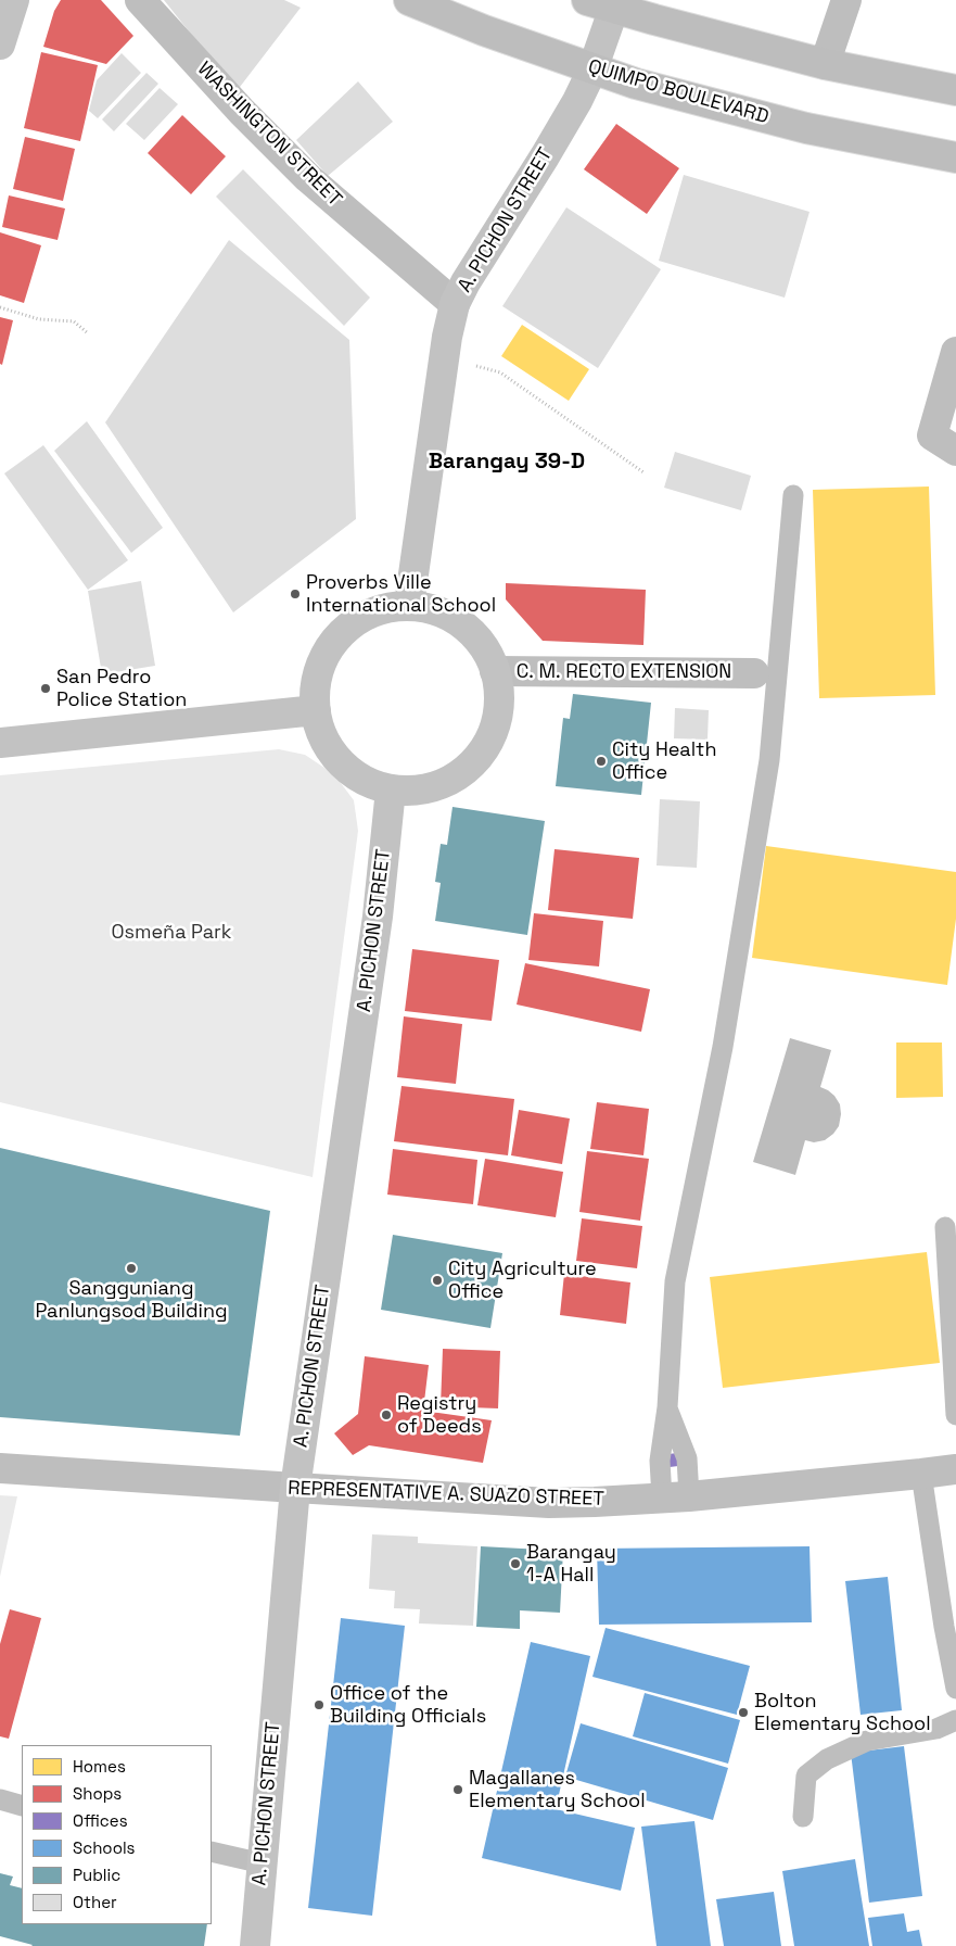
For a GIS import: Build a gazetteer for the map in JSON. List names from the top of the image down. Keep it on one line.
{"streets":{"main road":["QUIMPO BOULEVARD","A. PICHON STREET"],"street":["WASHINGTON STREET","C. M. RECTO EXTENSION","REPRESENTATIVE A. SUAZO STREET"]},"crossings":[["QUIMPO BOULEVARD","A. PICHON STREET"],["WASHINGTON STREET","A. PICHON STREET"],["A. PICHON STREET","C. M. RECTO EXTENSION"],["A. PICHON STREET","REPRESENTATIVE A. SUAZO STREET"]],"districts":["Barangay 39-D"],"parks":["Osmeña Park"],"places":["Proverbs Ville International School","San Pedro Police Station","City Health Office","Sangguniang Panlungsod Building","City Agriculture Office","Registry of Deeds","Barangay 1-A Hall","Office of the Building Officials","Bolton Elementary School","Magallanes Elementary School"],"legend":["Homes","Shops","Offices","Schools","Public","Other"]}
